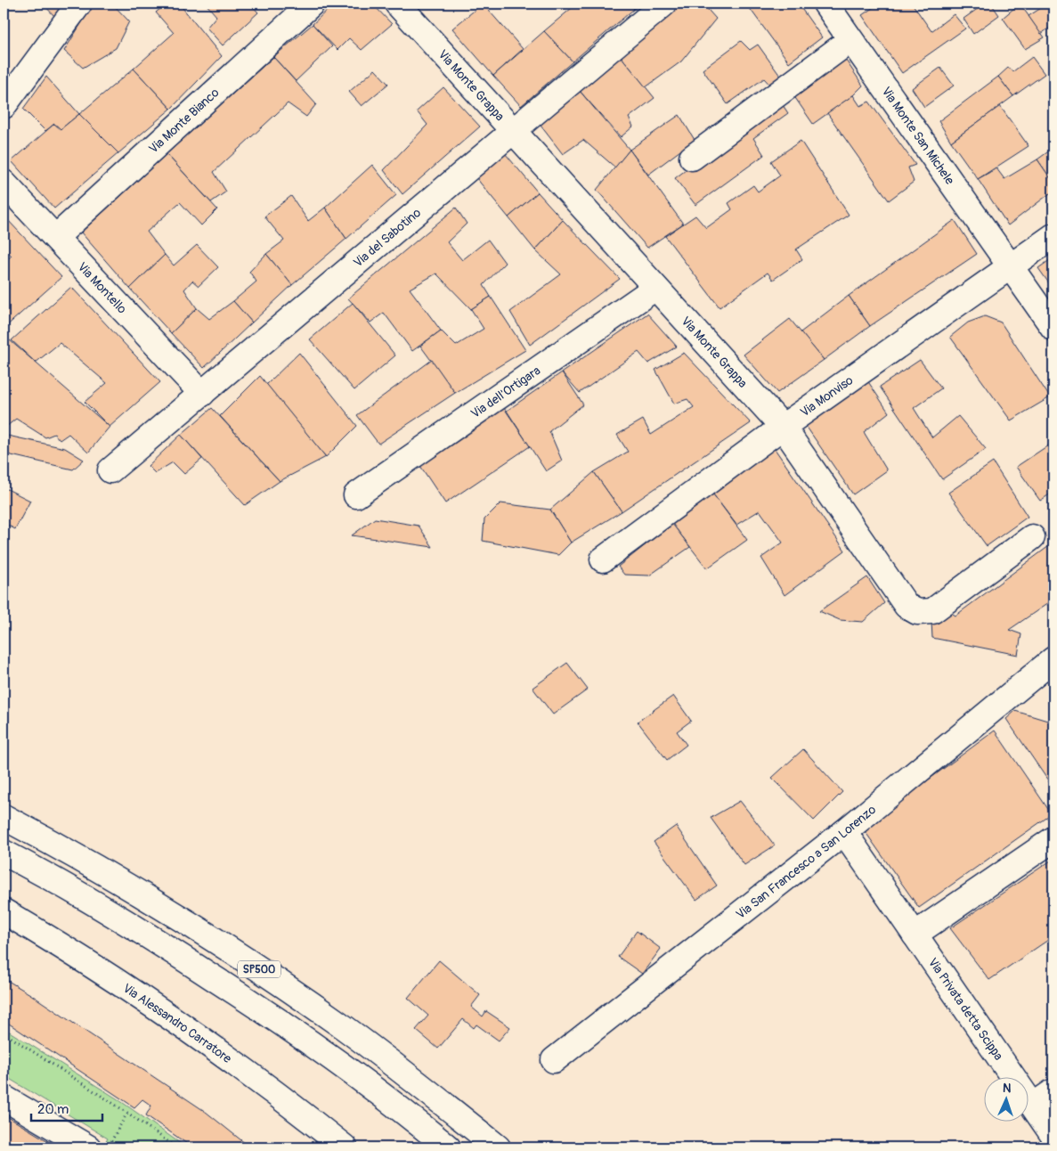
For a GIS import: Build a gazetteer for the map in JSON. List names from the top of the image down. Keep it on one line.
{"streets":{"main road":["Via Monte Grappa","Via Monte Bianco","Via Monte San Michele","Via del Sabotino","Via Montello","Via dell'Ortigara","Via Monviso","Via San Francesco a San Lorenzo","SP500","Via Privata detta Scippa","Via Alessandro Carratore"]},"crossings":[["Via Monte Grappa","Via del Sabotino"],["Via Monte Grappa","Via dell'Ortigara"],["Via Monte Grappa","Via Monviso"],["Via Monte Bianco","Via Montello"],["Via Monte San Michele","Via Monviso"],["Via del Sabotino","Via Montello"],["Via San Francesco a San Lorenzo","Via Privata detta Scippa"]],"scale_bar":"20 m","north":"top"}
